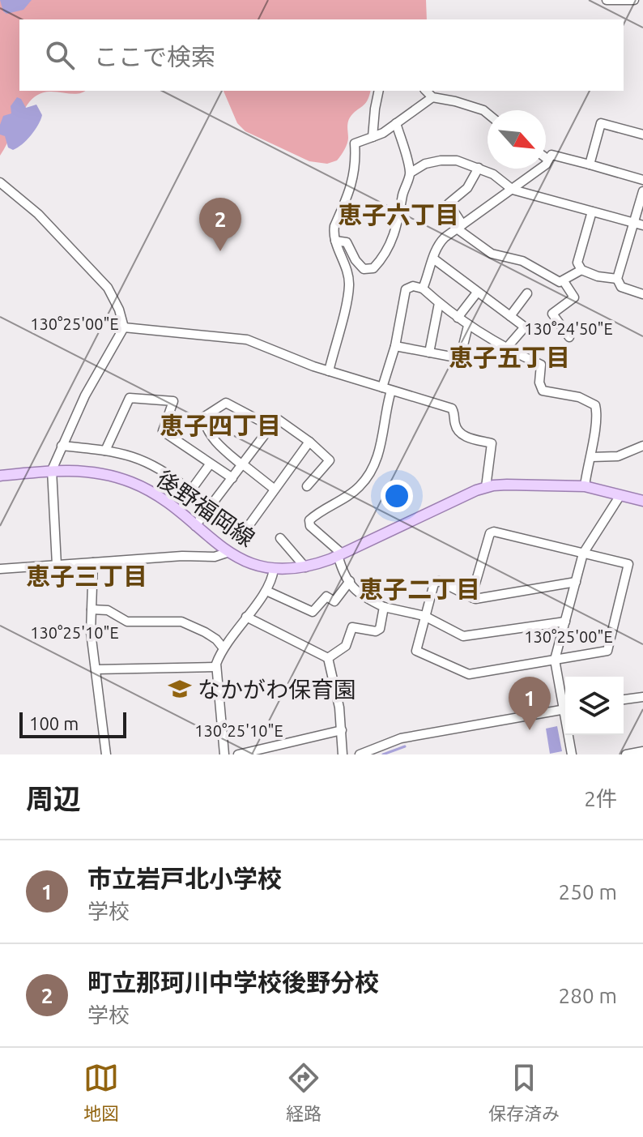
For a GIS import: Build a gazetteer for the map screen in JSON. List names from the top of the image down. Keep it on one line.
{"streets":{"main road":["後野福岡線"]},"districts":["恵子六丁目","恵子五丁目","恵子四丁目","恵子三丁目","恵子二丁目"],"places":{"school or university":["なかがわ保育園"]},"scale_bar":"100 m","north":"bottom right","page":{"search":"ここで検索","pins":["2","1"],"scale":"100 m","heading":["周辺","2件"],"list":[{"mark":"1","name":"市立岩戸北小学校","note":"学校","value":"250 m"},{"mark":"2","name":"町立那珂川中学校後野分校","note":"学校","value":"280 m"}],"nav":["地図","経路","保存済み"]},"coordinates":["130°25'00\"E","130°24'50\"E","130°25'10\"E"]}
